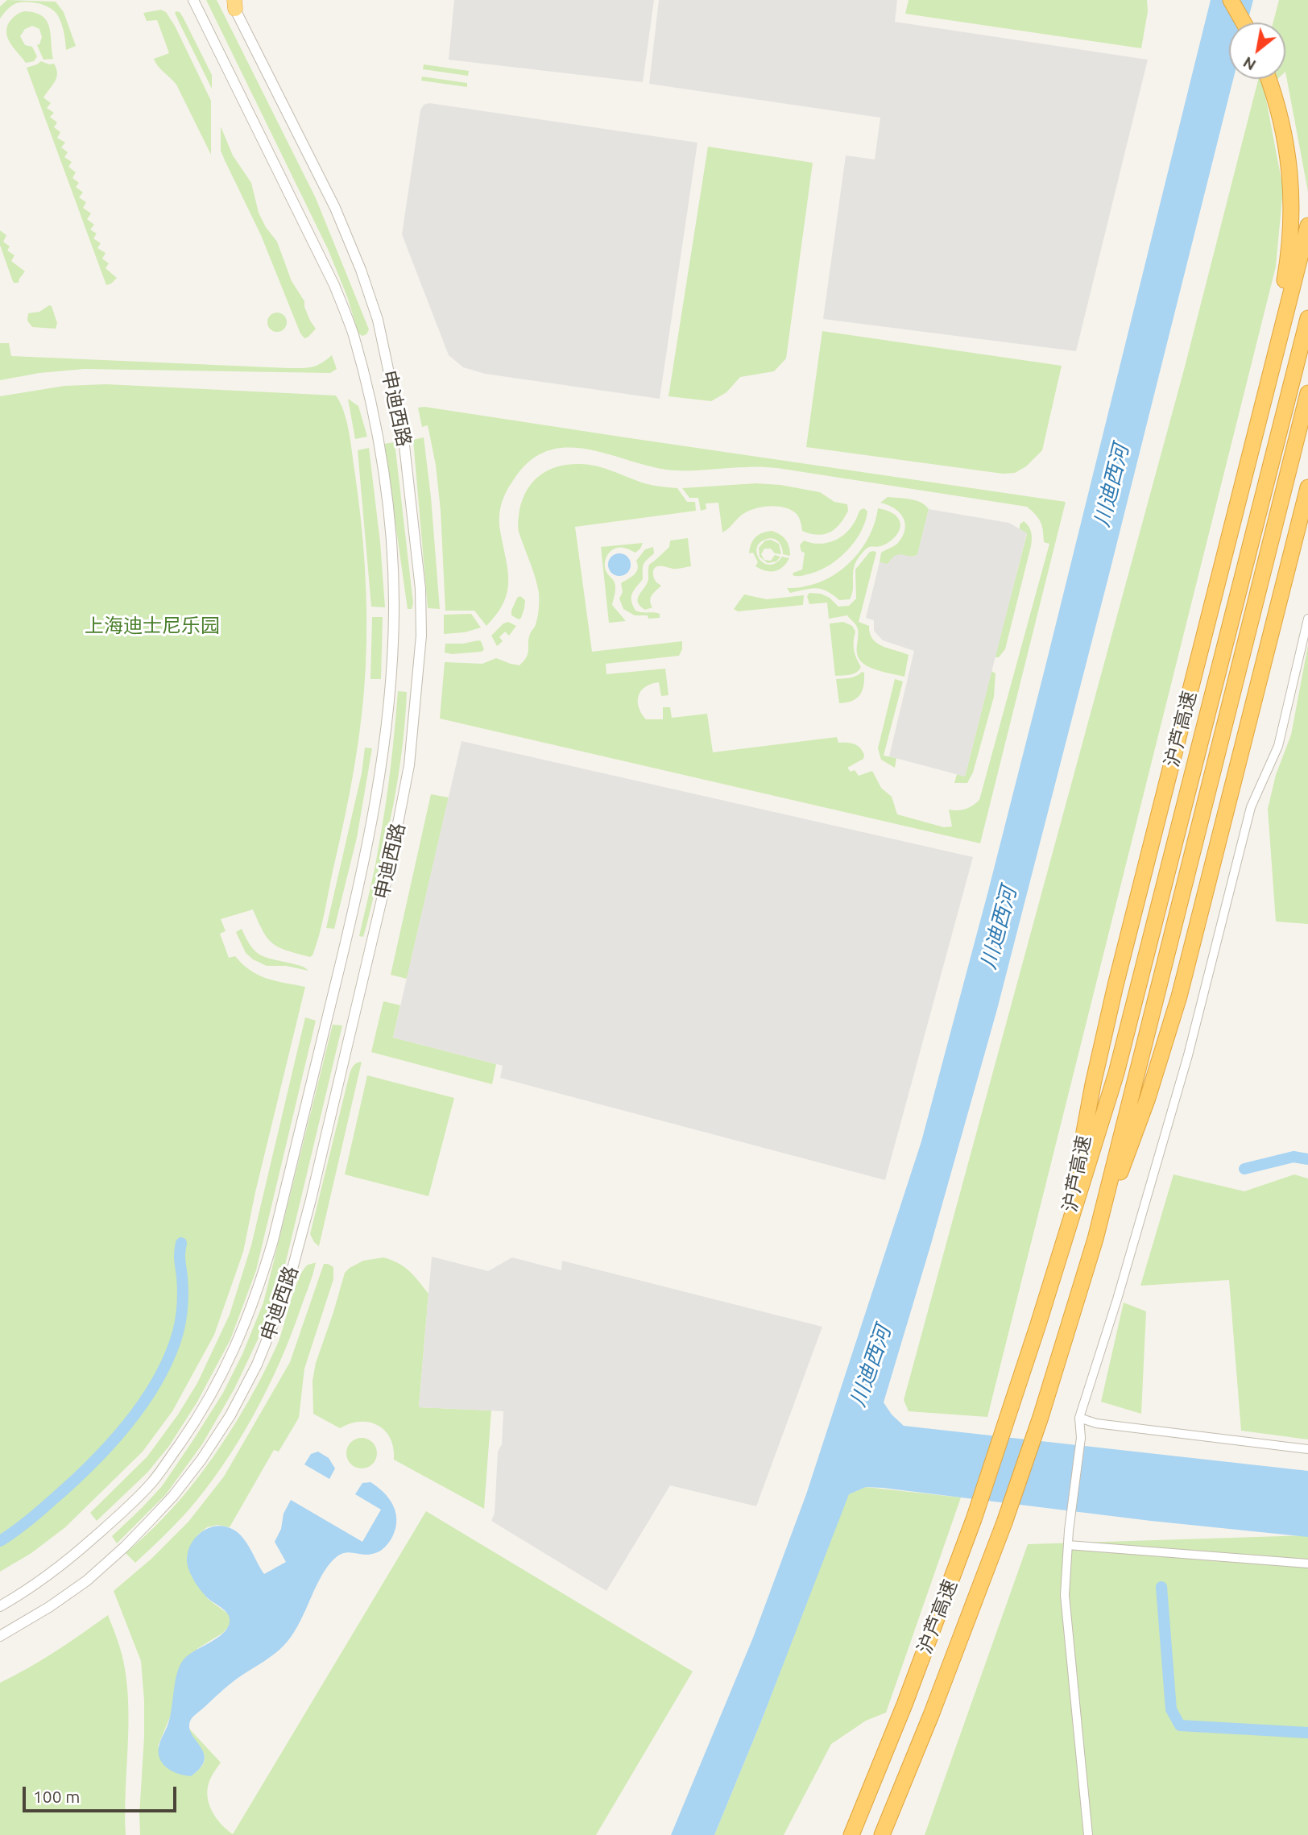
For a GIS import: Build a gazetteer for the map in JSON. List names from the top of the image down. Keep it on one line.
{"streets":{"highway":["沪芦高速"],"street":["申迪西路"]},"water":["川迪西河"],"parks":["上海迪士尼乐园"],"scale_bar":"100 m","north":"bottom left"}
